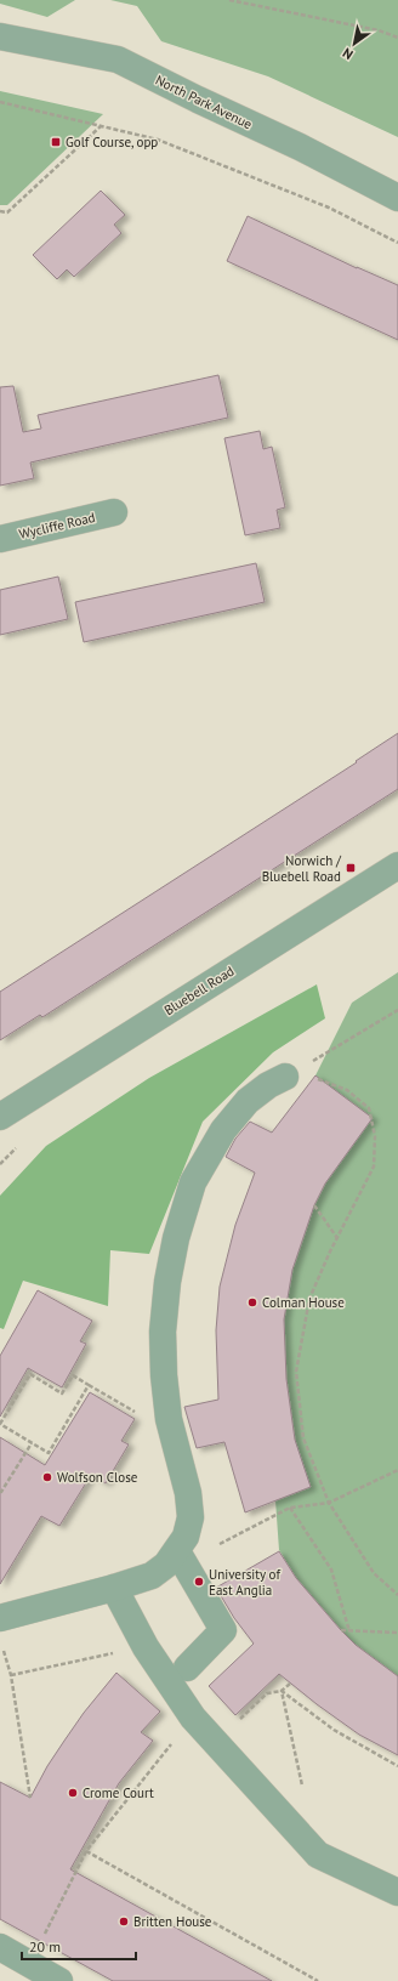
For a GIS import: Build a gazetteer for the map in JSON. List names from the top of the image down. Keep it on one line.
{"streets":{"street":["North Park Avenue","Wycliffe Road","Bluebell Road"]},"places":{"transit":["Golf Course, opp","Norwich / Bluebell Road"],"other":["Colman House","Wolfson Close","University of East Anglia","Crome Court","Britten House"]},"scale_bar":"20 m","north":"bottom left"}
